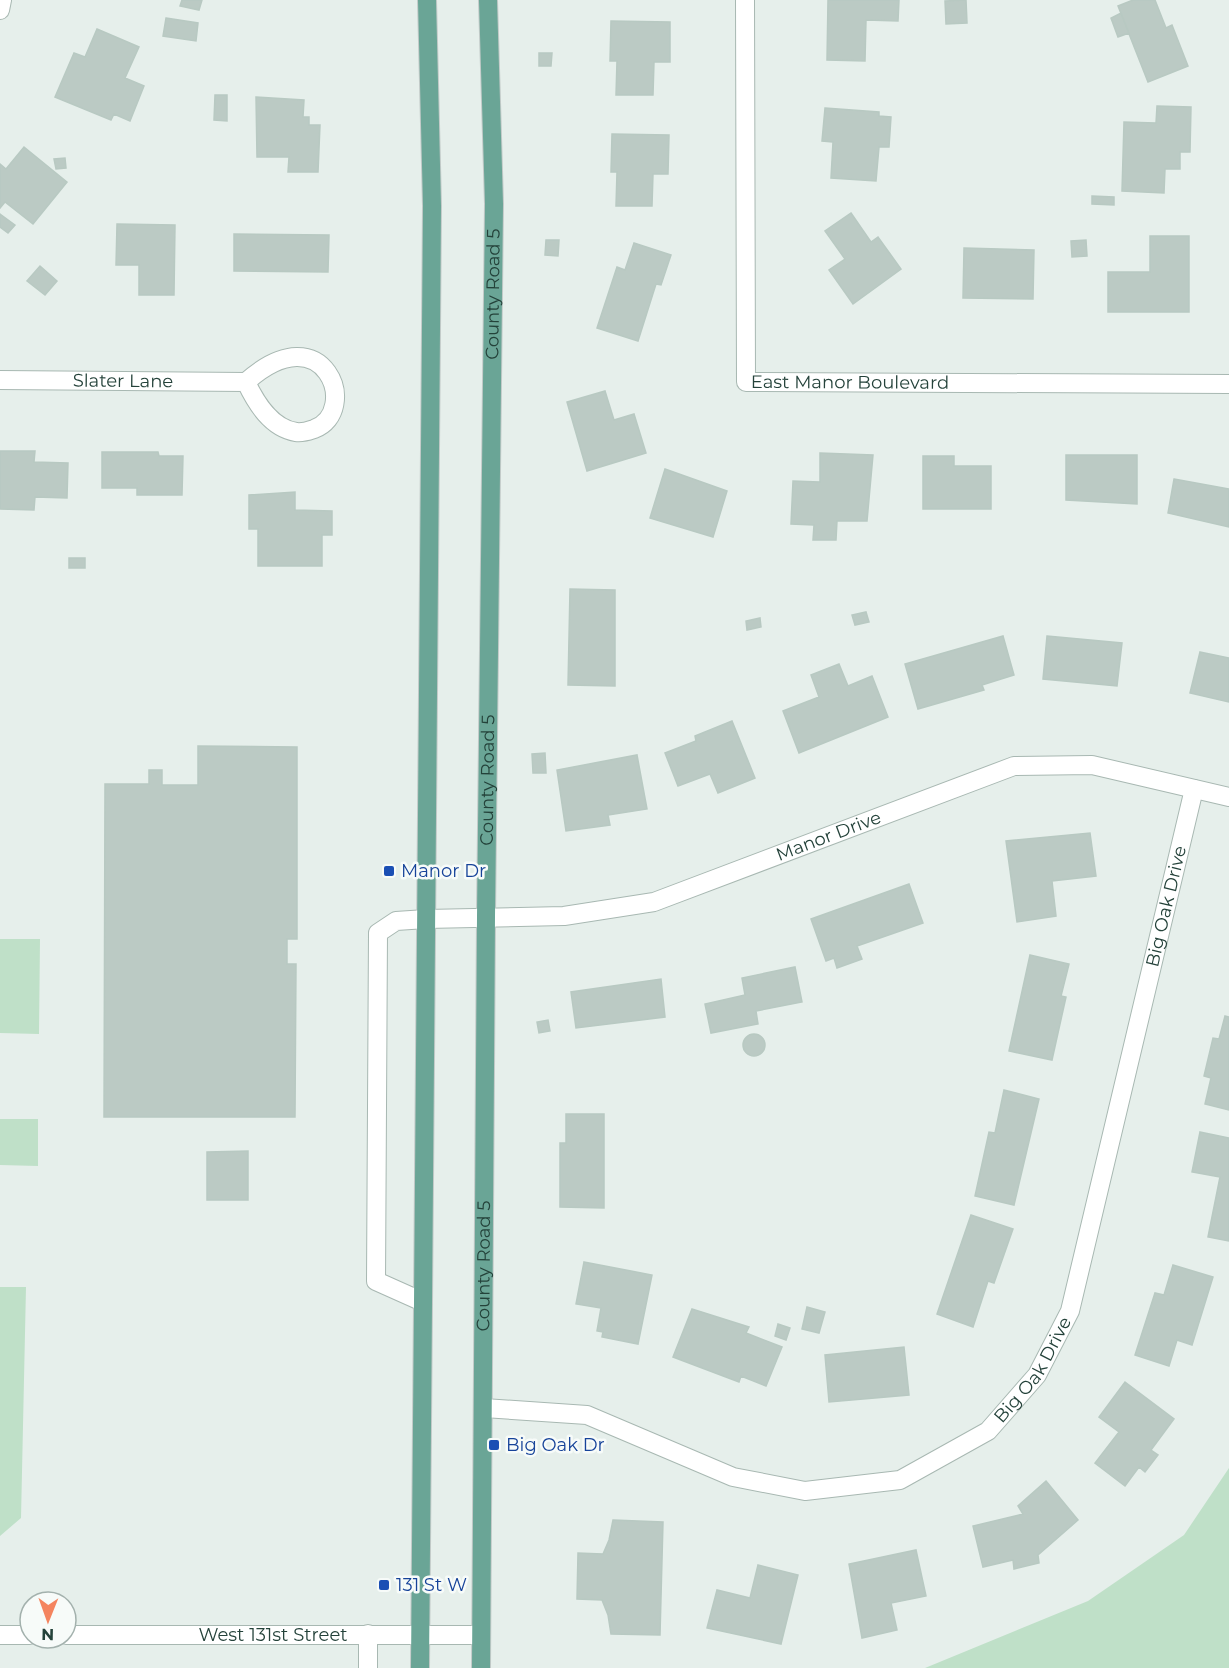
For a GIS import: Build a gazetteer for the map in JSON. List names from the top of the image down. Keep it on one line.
{"streets":{"main road":["County Road 5"],"street":["Slater Lane","East Manor Boulevard","Manor Drive","Big Oak Drive","West 131st Street"]},"crossings":[["County Road 5","Manor Drive"],["County Road 5","Big Oak Drive"],["County Road 5","West 131st Street"],["Manor Drive","Big Oak Drive"]],"places":{"transit":["Manor Dr","Big Oak Dr","131 St W"]},"north":"bottom"}
